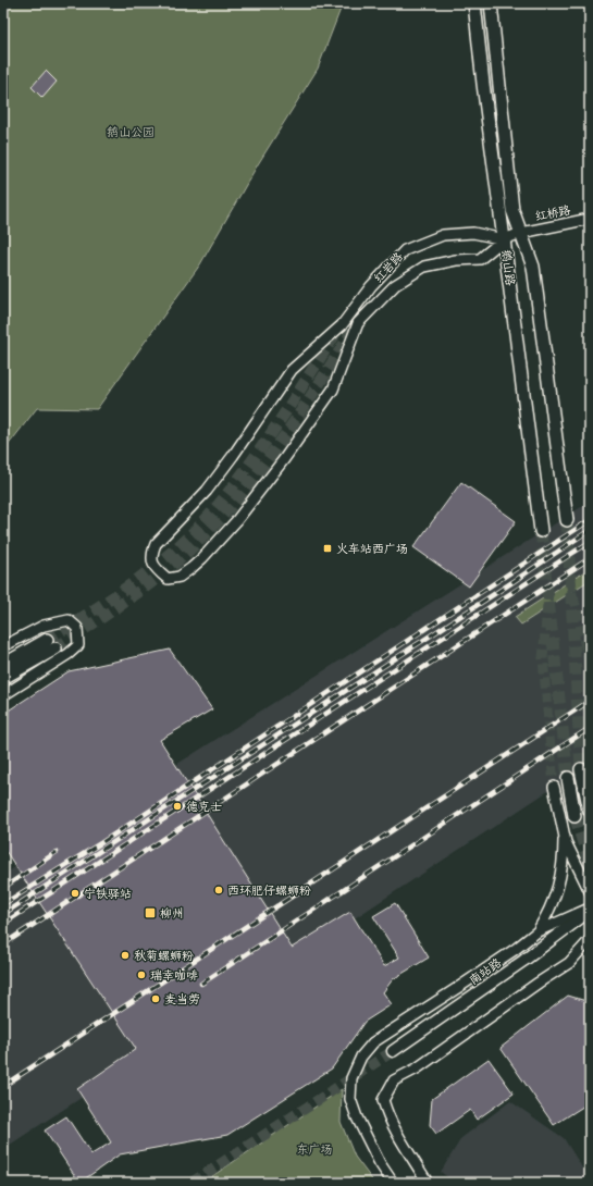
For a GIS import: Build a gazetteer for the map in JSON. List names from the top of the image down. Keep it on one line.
{"streets":{"main road":["鹅山路","南站路"],"street":["红桥路","红岩路"]},"crossings":[["红桥路","红岩路"],["红桥路","鹅山路"],["红岩路","鹅山路"]],"parks":["鹅山公园","东广场"],"places":{"transit":["火车站西广场","柳州"],"other":["德克士","西环肥仔螺蛳粉","宁铁驿站","秋菊螺蛳粉","瑞幸咖啡","麦当劳"]}}
